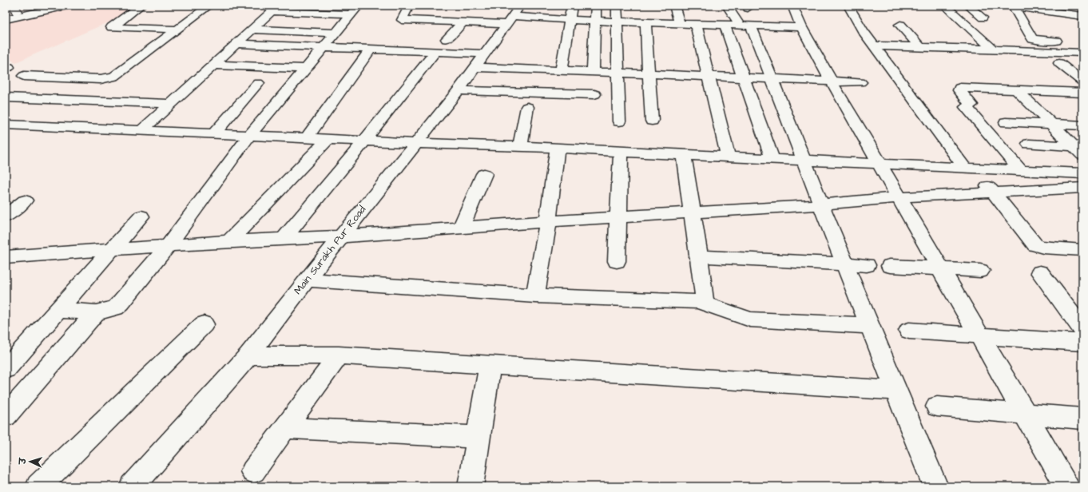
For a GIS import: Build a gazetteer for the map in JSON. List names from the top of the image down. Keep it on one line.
{"streets":{"street":["Main Surakh Pur Road"]},"north":"left"}
